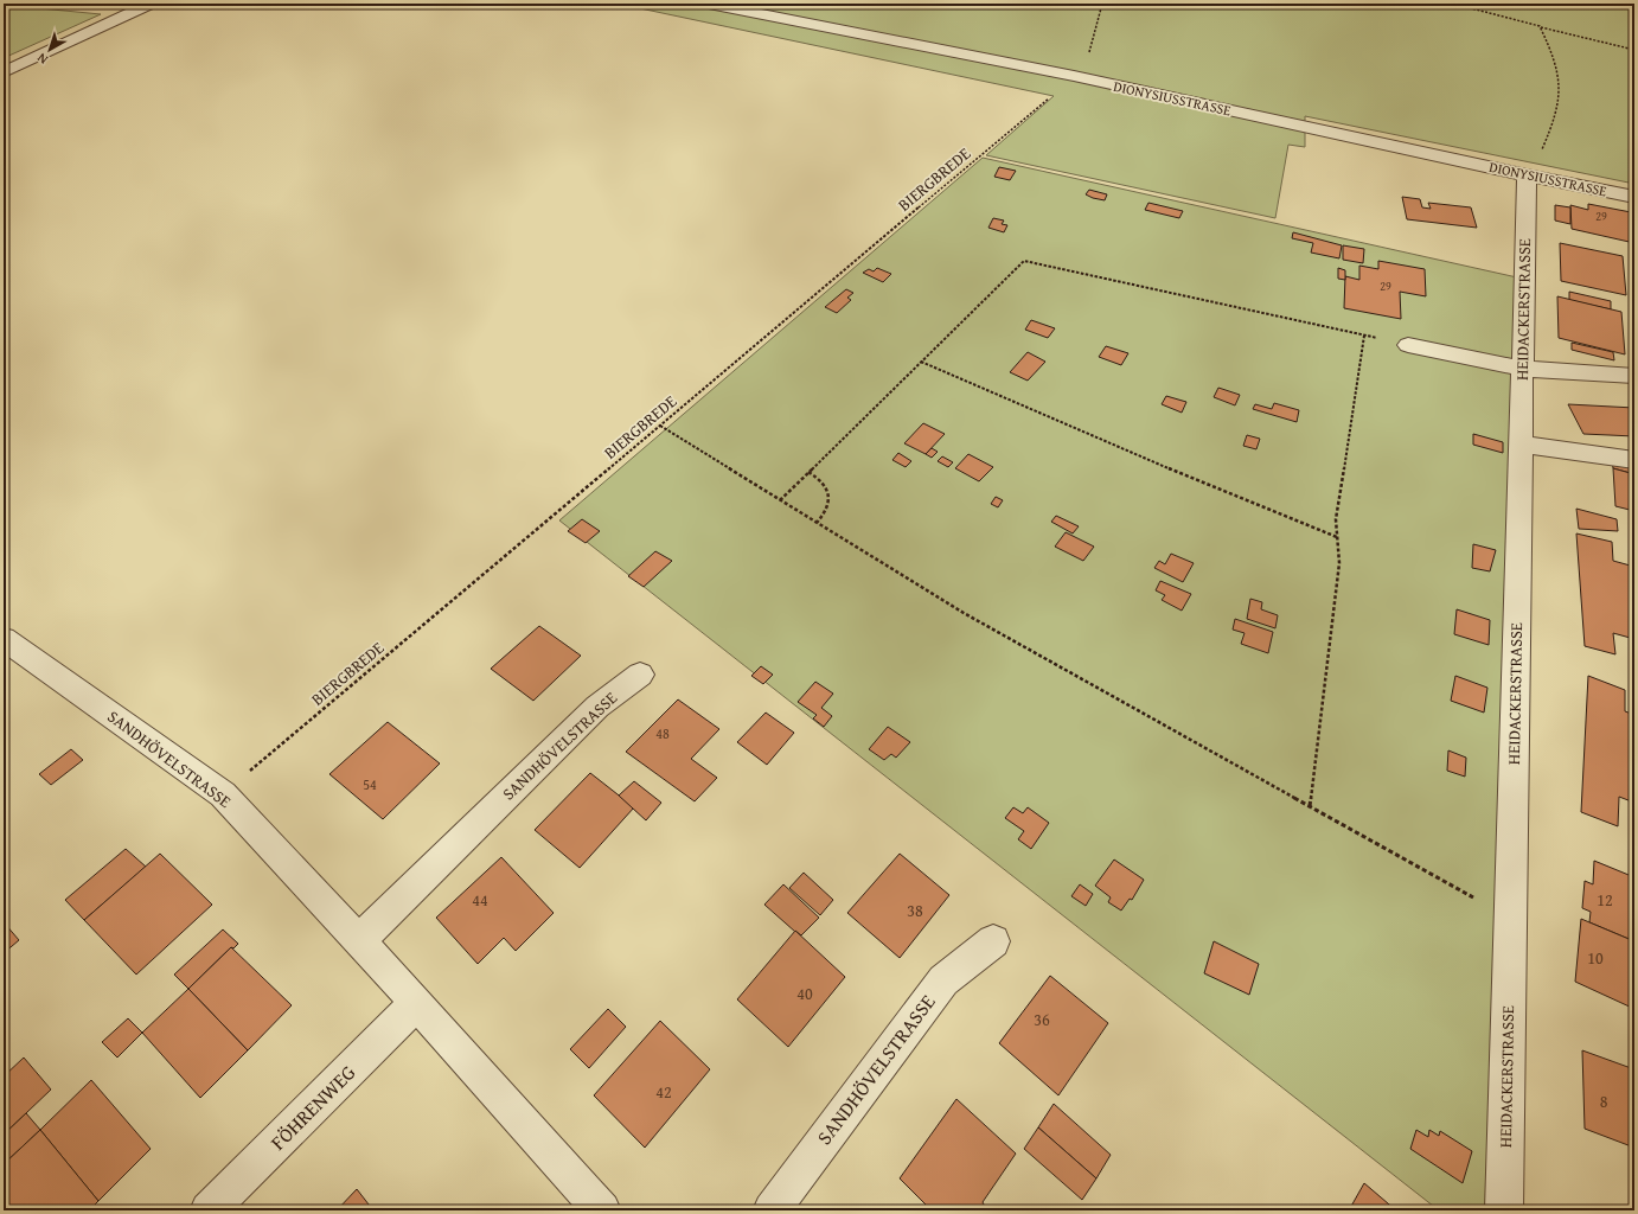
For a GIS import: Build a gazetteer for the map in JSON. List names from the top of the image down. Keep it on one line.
{"streets":{"street":["DIONYSIUSSTRASSE","HEIDACKERSTRASSE","SANDHÖVELSTRASSE","FÖHRENWEG"],"path":["BIERGBREDE"]},"crossings":[["DIONYSIUSSTRASSE","BIERGBREDE"],["DIONYSIUSSTRASSE","HEIDACKERSTRASSE"],["BIERGBREDE","SANDHÖVELSTRASSE"],["SANDHÖVELSTRASSE","FÖHRENWEG"]],"house_numbers":["29","29","48","54","44","12","38","10","40","36","42","8"],"north":"bottom left"}
